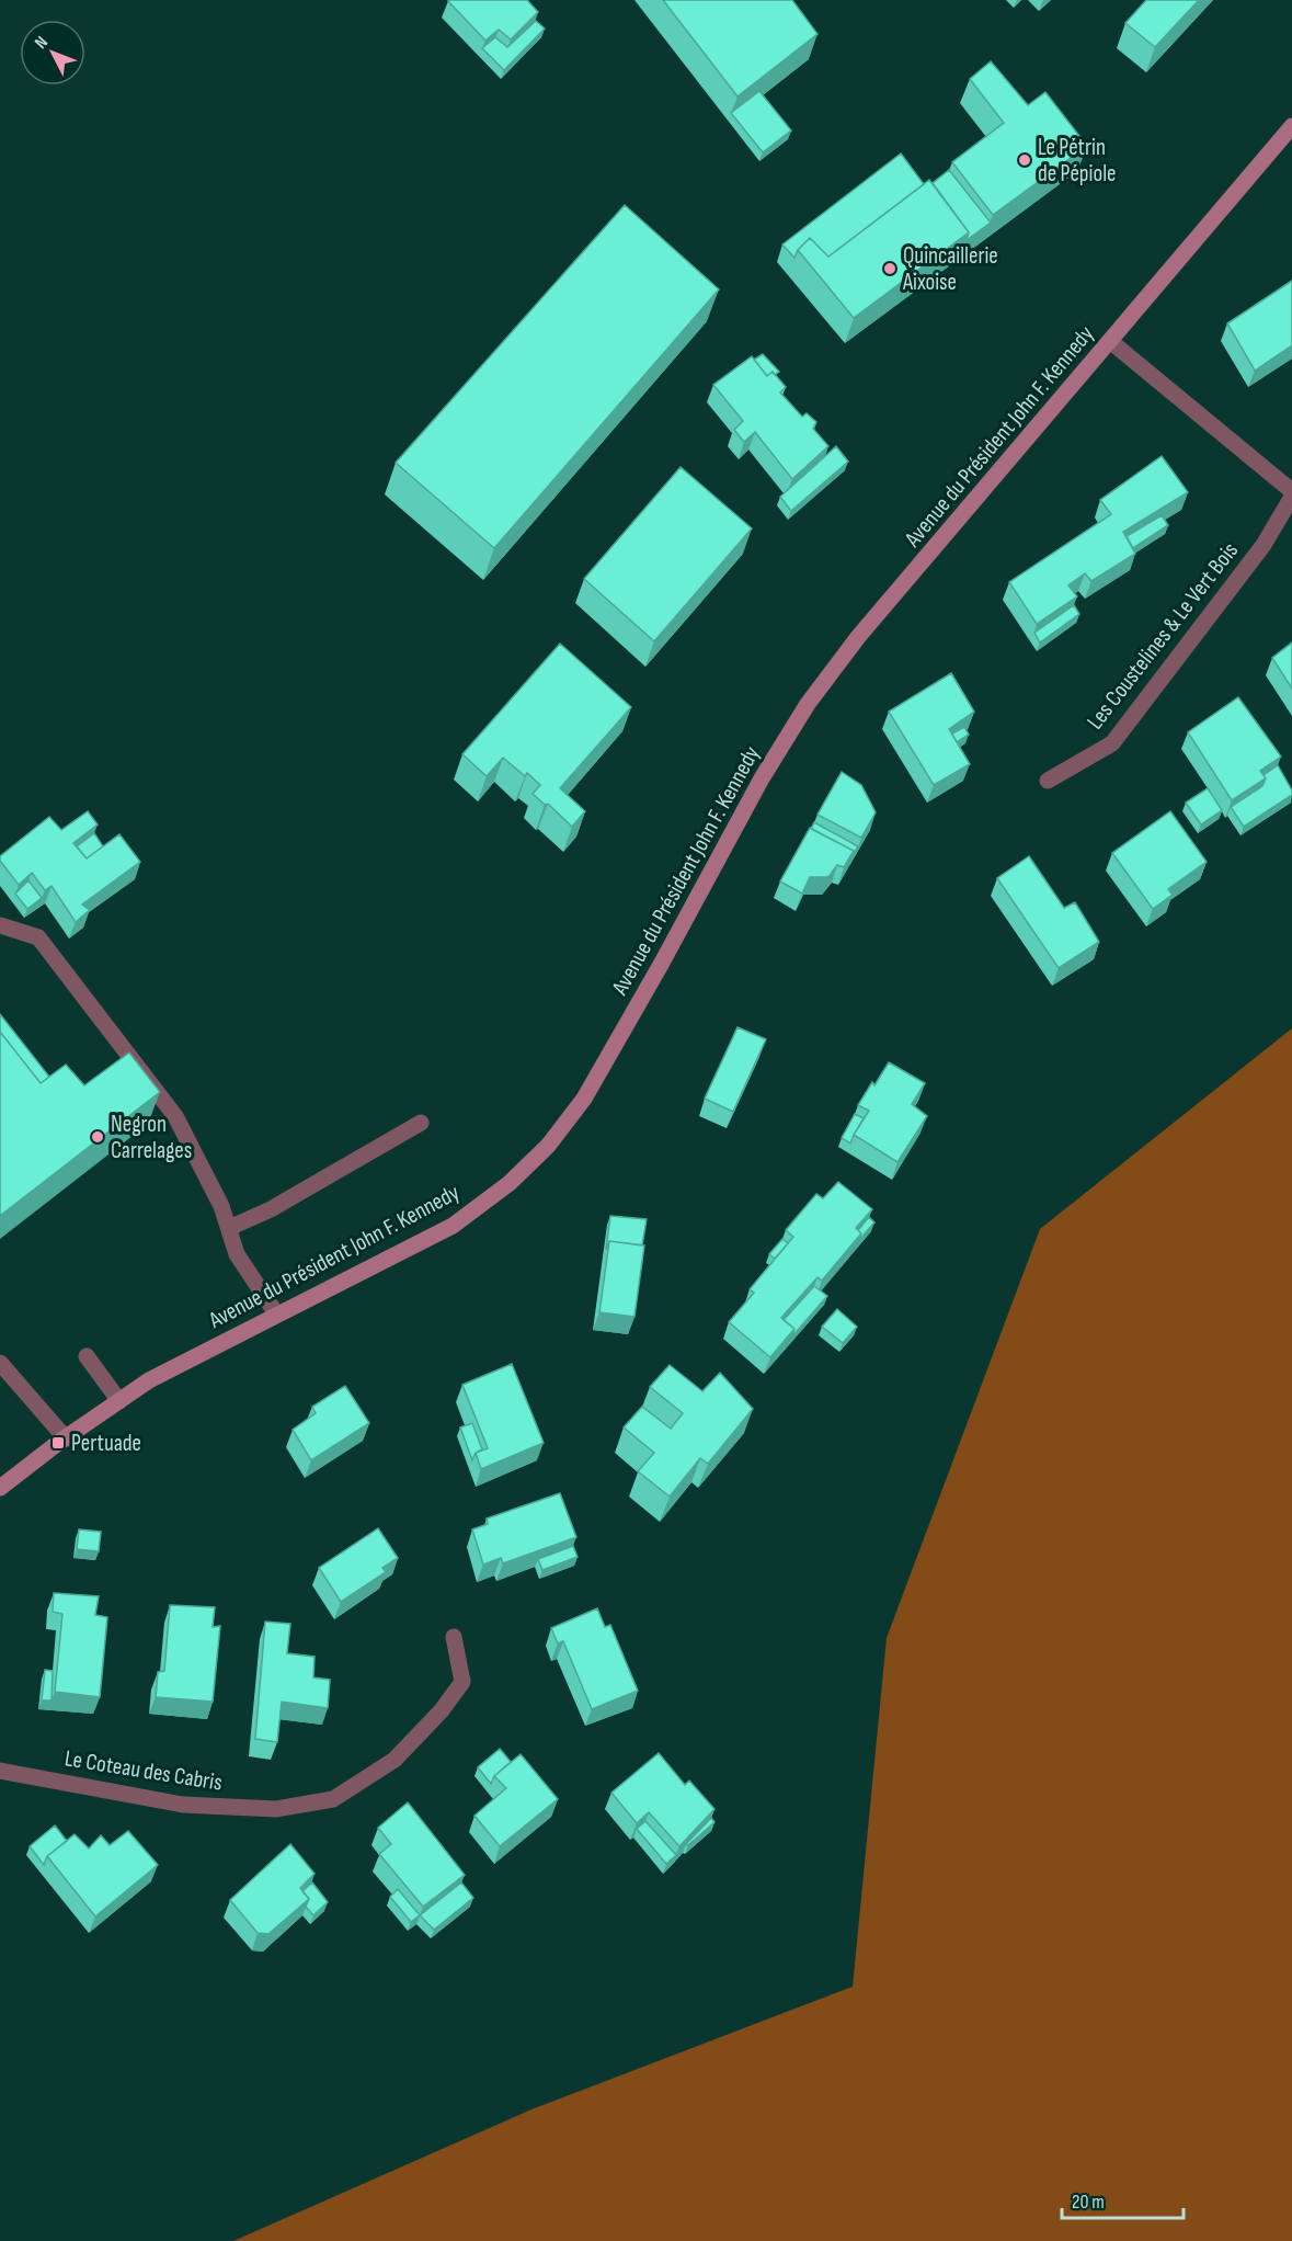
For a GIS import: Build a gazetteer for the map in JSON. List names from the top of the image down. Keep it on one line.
{"streets":{"main road":["Avenue du Président John F. Kennedy"],"lane":["Les Coustelines & Le Vert Bois","Le Coteau des Cabris"]},"places":{"other":["Le Pétrin de Pépiole","Quincaillerie Aixoise","Negron Carrelages"],"transit":["Pertuade"]},"scale_bar":"20 m","north":"top left"}
